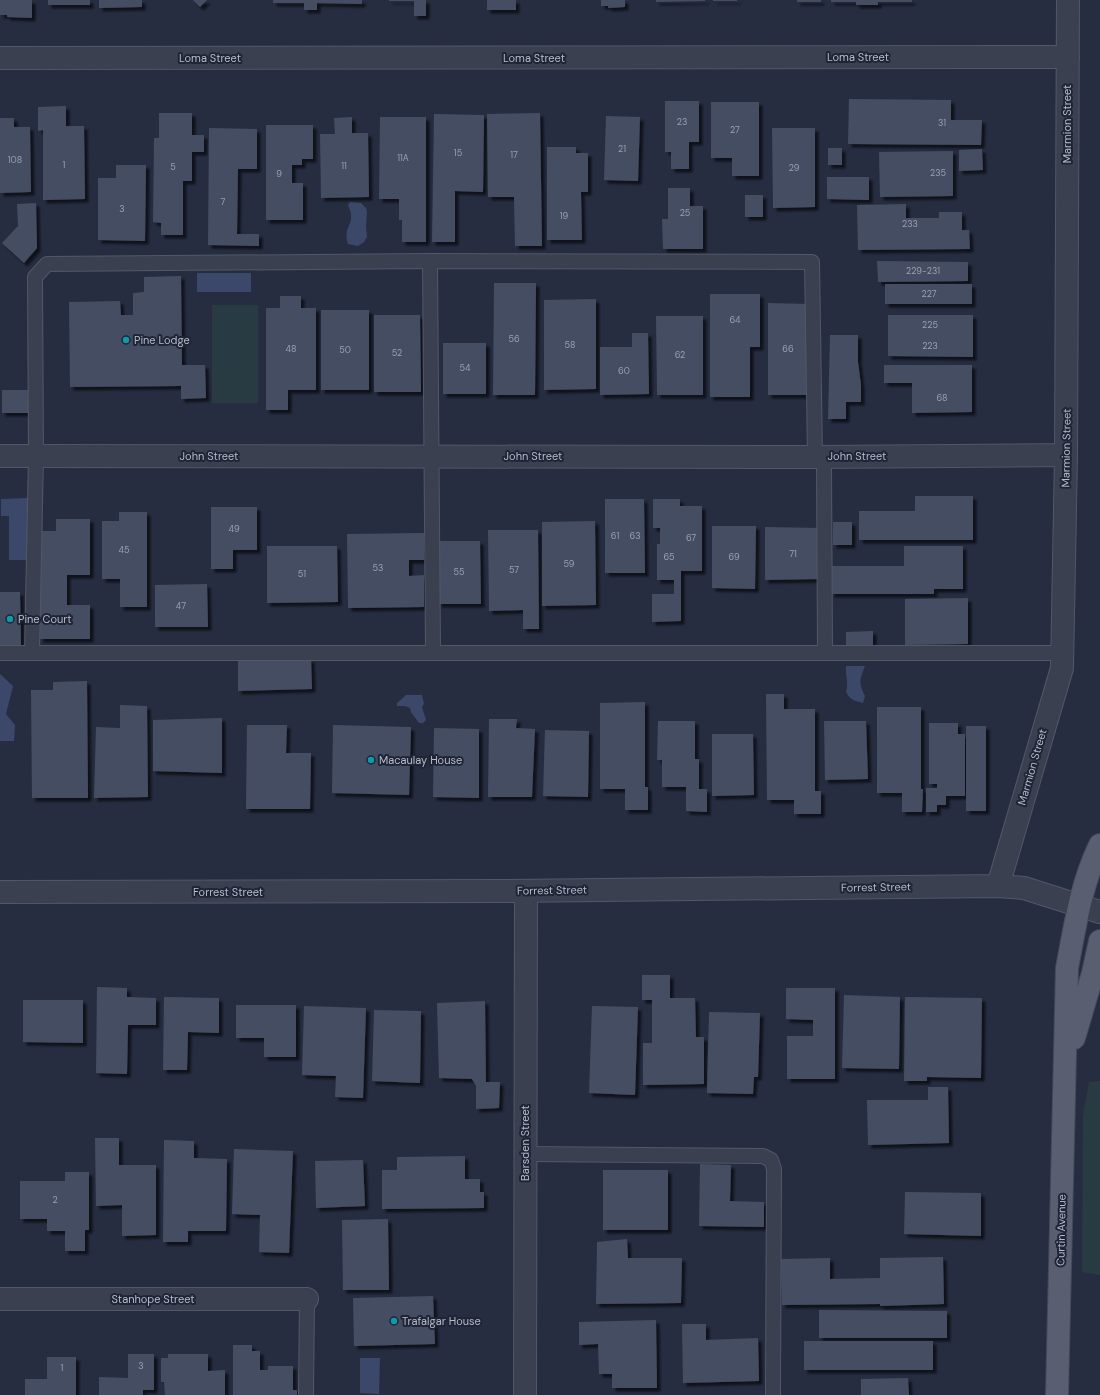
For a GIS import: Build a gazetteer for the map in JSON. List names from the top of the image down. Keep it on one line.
{"streets":{"main road":["Curtin Avenue"],"street":["Loma Street","Marmion Street","John Street","Forrest Street","Barsden Street","Stanhope Street"]},"crossings":[["Loma Street","Marmion Street"],["Marmion Street","John Street"],["Marmion Street","Forrest Street"],["Forrest Street","Barsden Street"],["Forrest Street","Curtin Avenue"]],"places":["Pine Lodge","Pine Court","Macaulay House","Trafalgar House"],"house_numbers":["23","31","27","21","15","17","11A","108","1","11","5","29","235","9","7","3","25","19","233","229-231","227","64","225","56","58","223","48","66","50","52","62","54","60","68","49","61","63","67","45","71","65","69","59","53","57","55","51","47","2","3","1"]}
